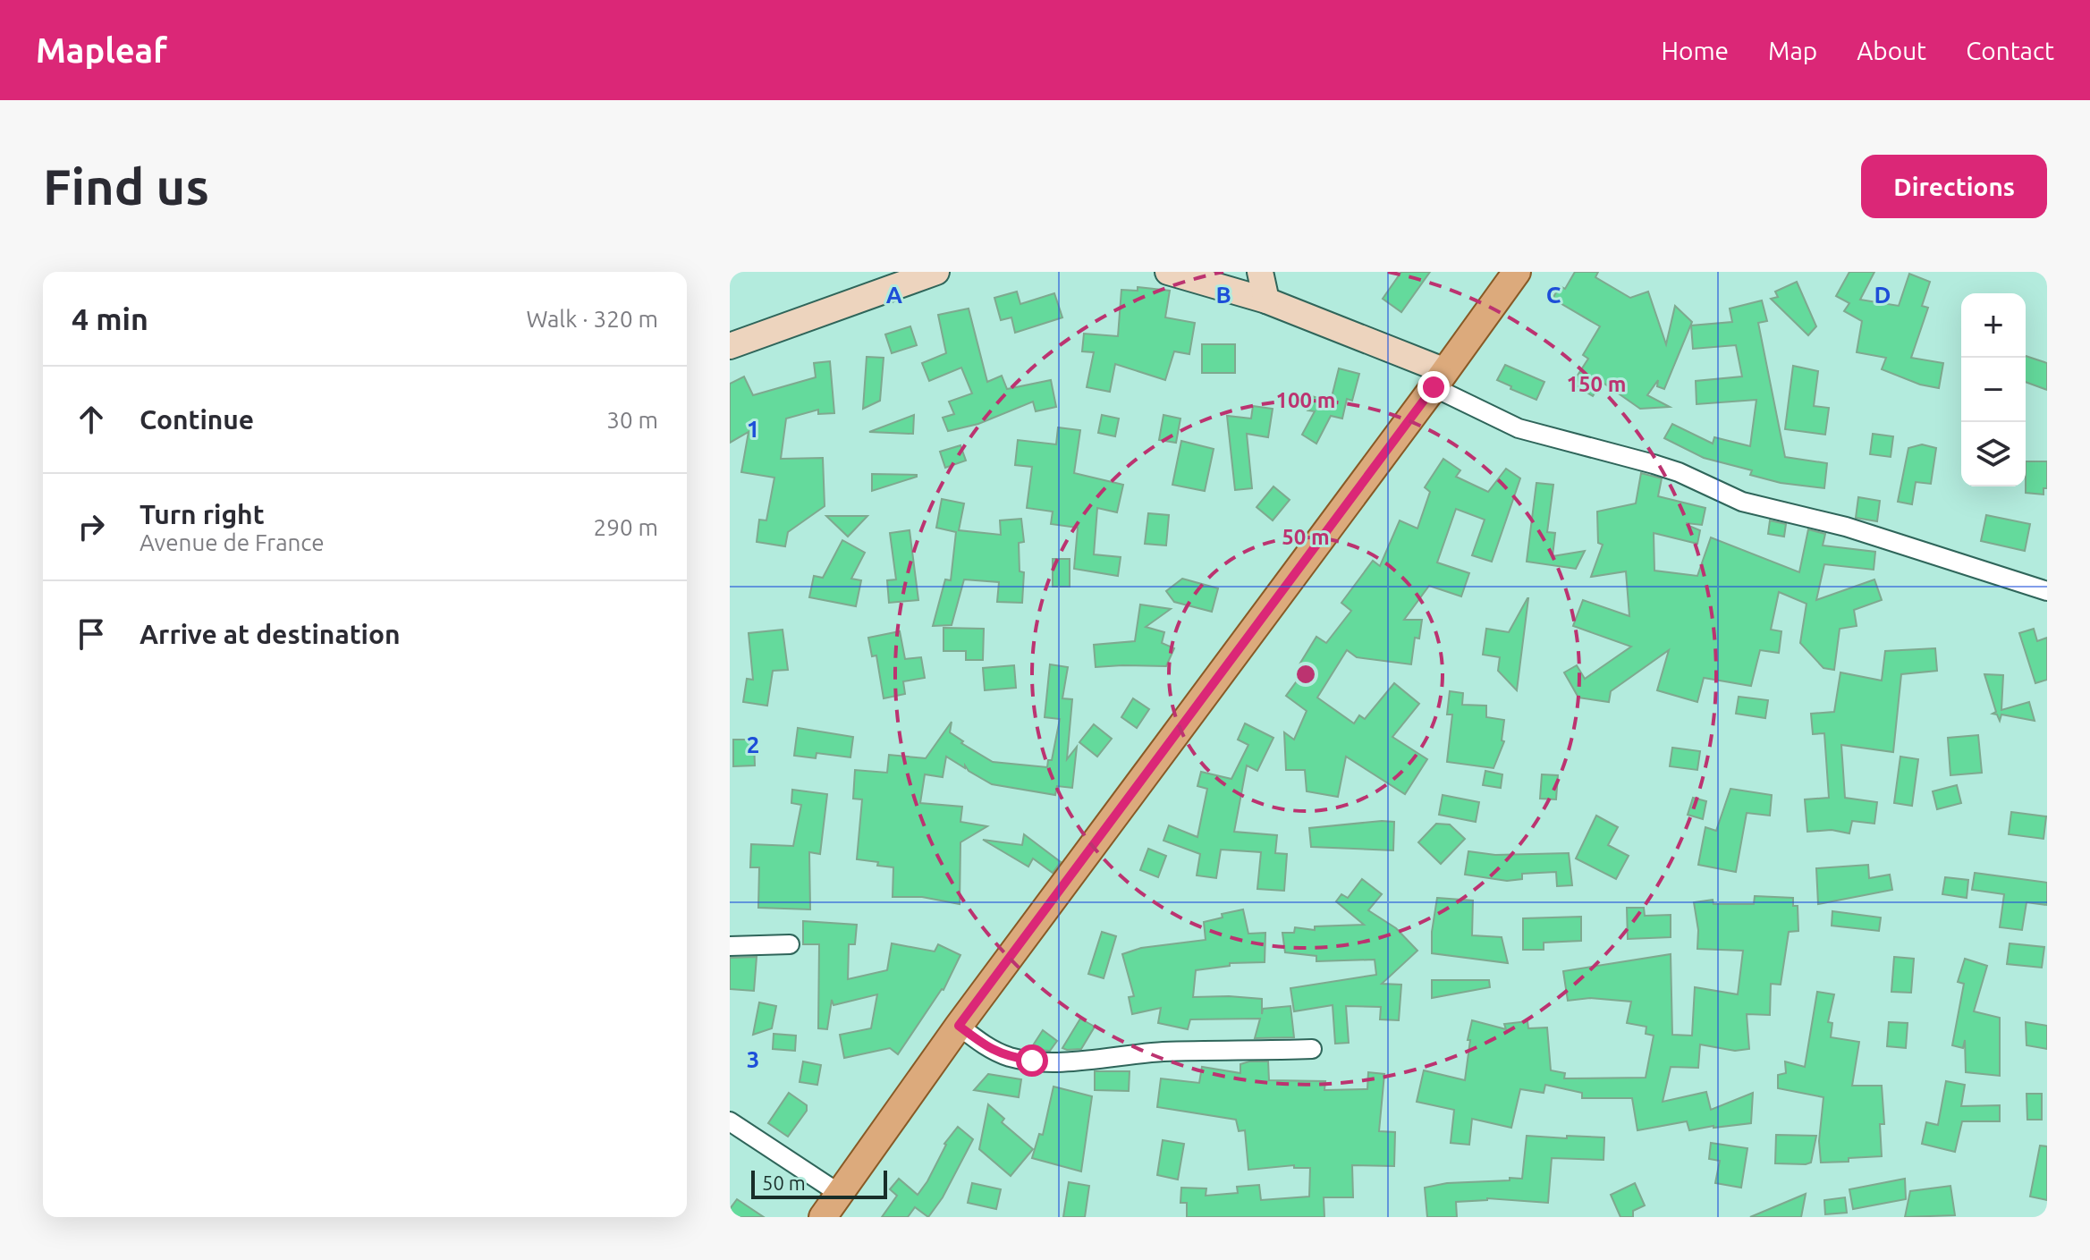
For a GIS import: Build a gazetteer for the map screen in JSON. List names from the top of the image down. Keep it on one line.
{"scale_bar":"50 m","page":{"header":"Mapleaf","nav":["Home","Map","About","Contact"],"buttons":"Directions","title":"Find us","heading":["4 min","Walk · 320 m"],"map_buttons":["+","−"],"list":[["Continue","30 m"],["Turn right","Avenue de France","290 m"],"Arrive at destination"],"scale":"50 m"},"grid":{"columns":["A","B","C","D"],"rows":["1","2","3"]},"rings":["150 m","100 m","50 m"]}
